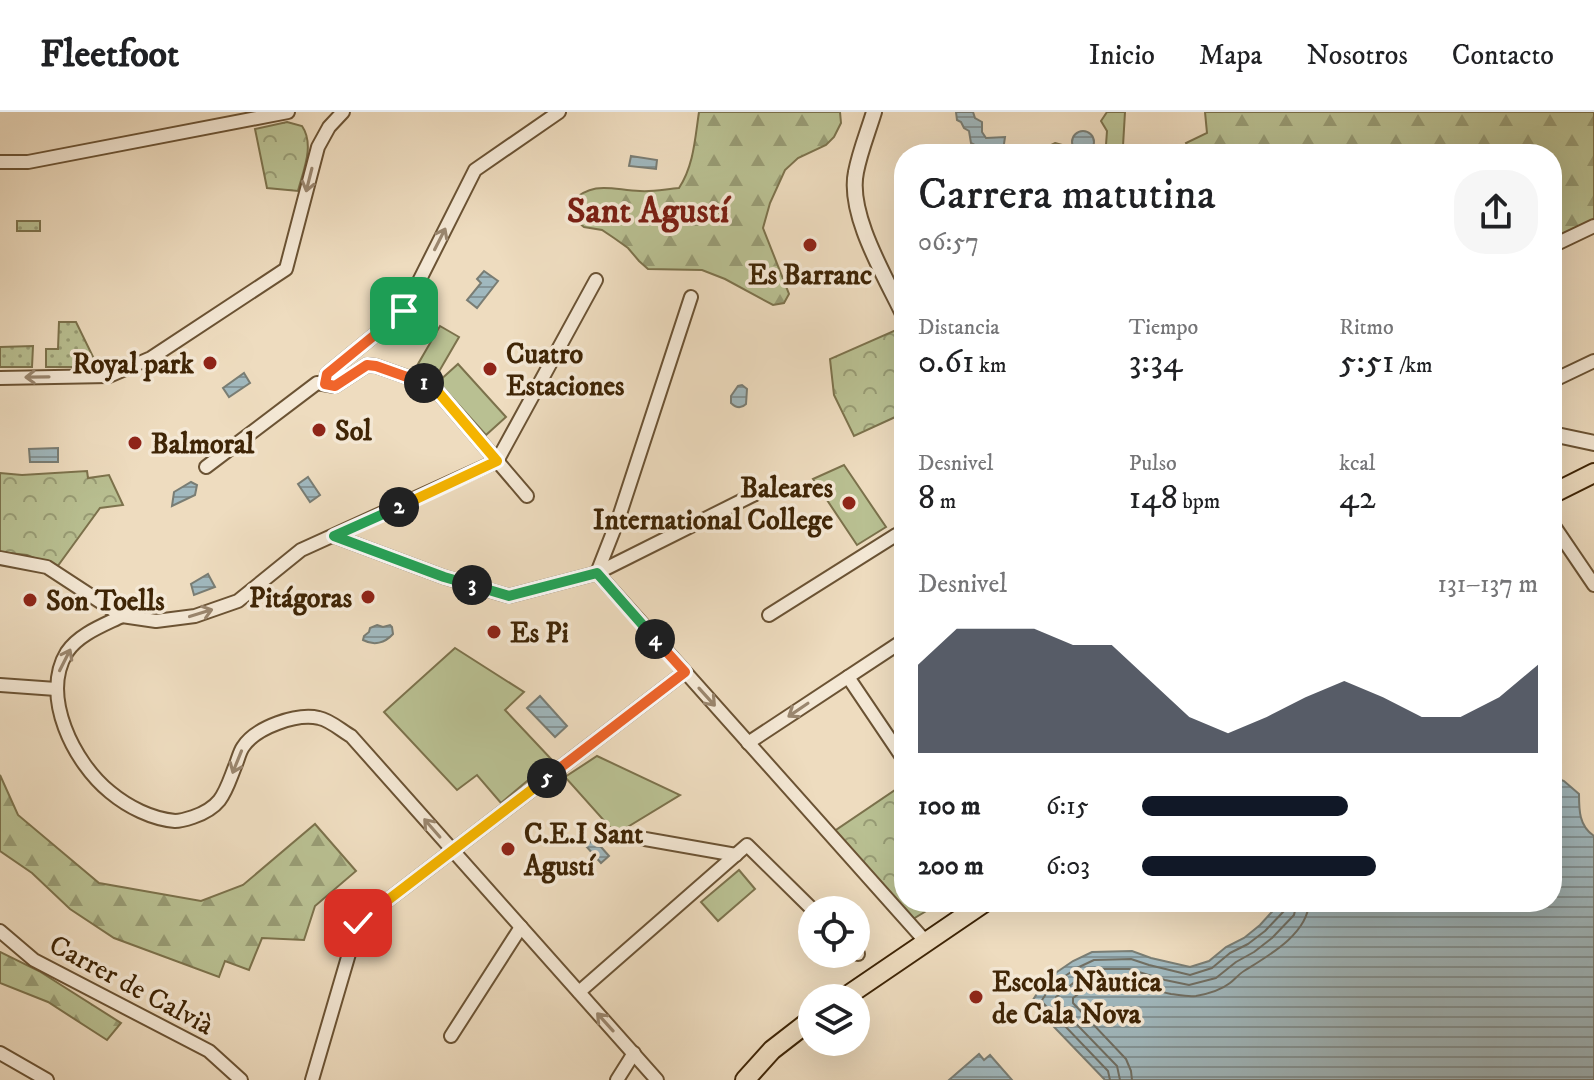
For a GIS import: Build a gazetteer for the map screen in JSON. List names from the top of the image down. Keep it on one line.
{"streets":{"street":["Carrer de Calvià"]},"districts":["Sant Agustí"],"places":["Es Barranc","Royal park","Cuatro Estaciones","Sol","Balmoral","Baleares International College","Pitágoras","Son Toells","Es Pi","C.E.I Sant Agustí","Escola Nàutica de Cala Nova"],"page":{"header":"Fleetfoot","nav":["Inicio","Mapa","Nosotros","Contacto"],"heading":["Carrera matutina","06:57"],"stats":[["Distancia","0.61 km"],["Tiempo","3:34"],["Ritmo","5:51 /km"],["Desnivel","8 m"],["Pulso","148 bpm"],["kcal","42"]],"pins":["1","2","3","4","5"],"chart":["Desnivel","131–137 m"],"list":[{"name":"100 m","note":"6:15"},{"name":"200 m","note":"6:03"}]}}
